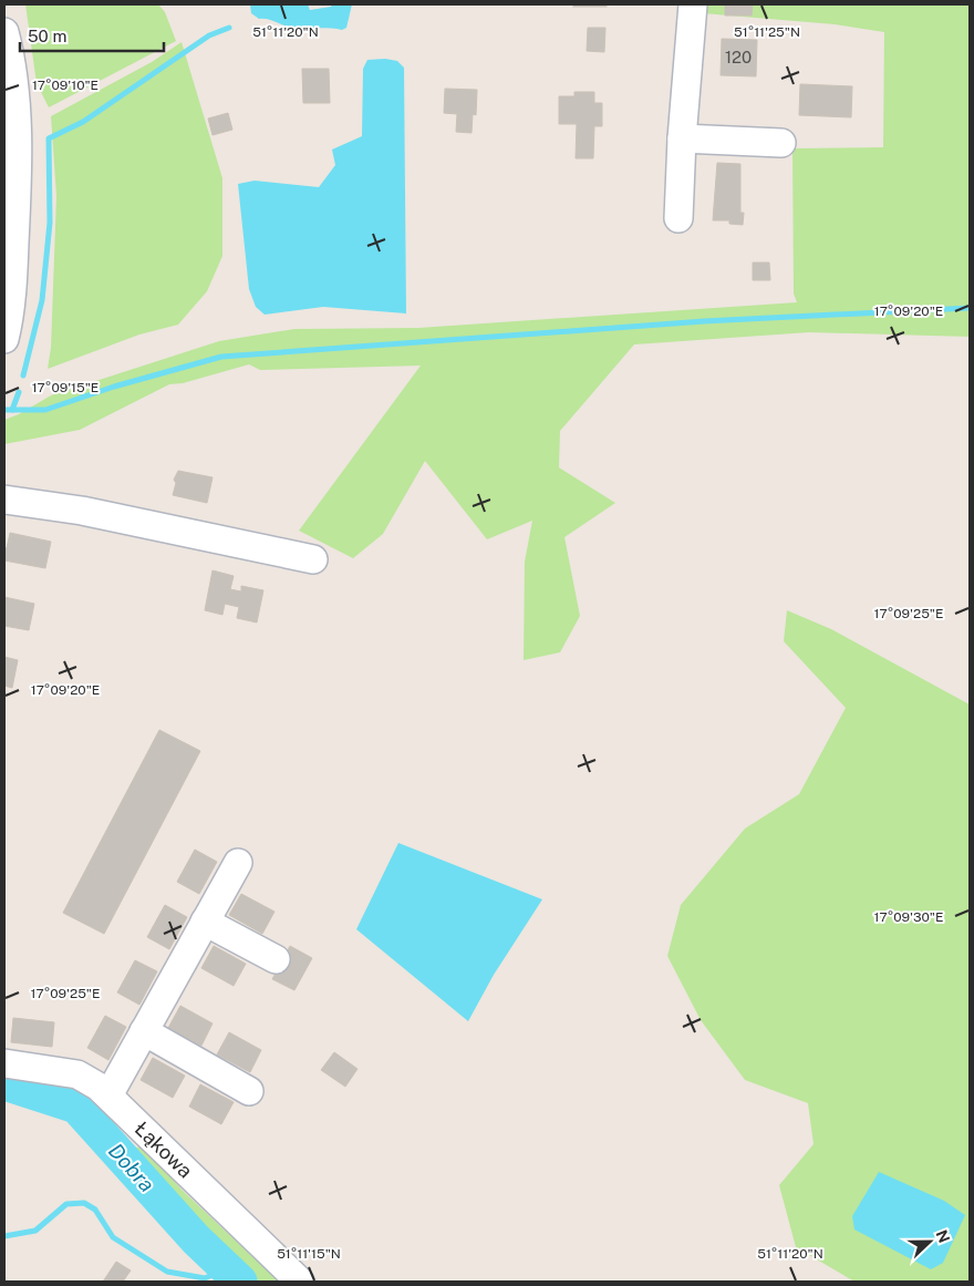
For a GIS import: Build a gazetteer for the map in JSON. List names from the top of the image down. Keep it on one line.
{"streets":{"street":["Łąkowa"]},"water":["Dobra"],"house_numbers":["120"],"scale_bar":"50 m","north":"right","coordinates":["51°11'20\"N","51°11'25\"N","17°09'10\"E","17°09'20\"E","17°09'15\"E","17°09'25\"E","17°09'30\"E","51°11'15\"N"]}
